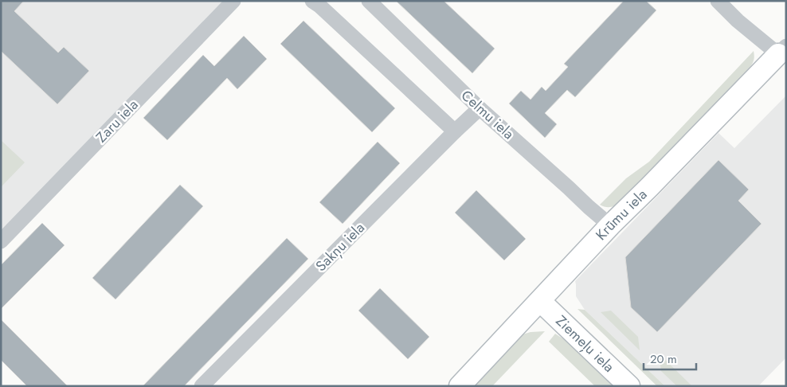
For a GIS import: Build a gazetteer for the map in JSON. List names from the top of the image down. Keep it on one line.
{"streets":{"street":["Celmu iela","Zaru iela","Krūmu iela","Sakņu iela","Ziemeļu iela"]},"crossings":[["Celmu iela","Krūmu iela"],["Celmu iela","Sakņu iela"],["Krūmu iela","Ziemeļu iela"]],"scale_bar":"20 m"}
